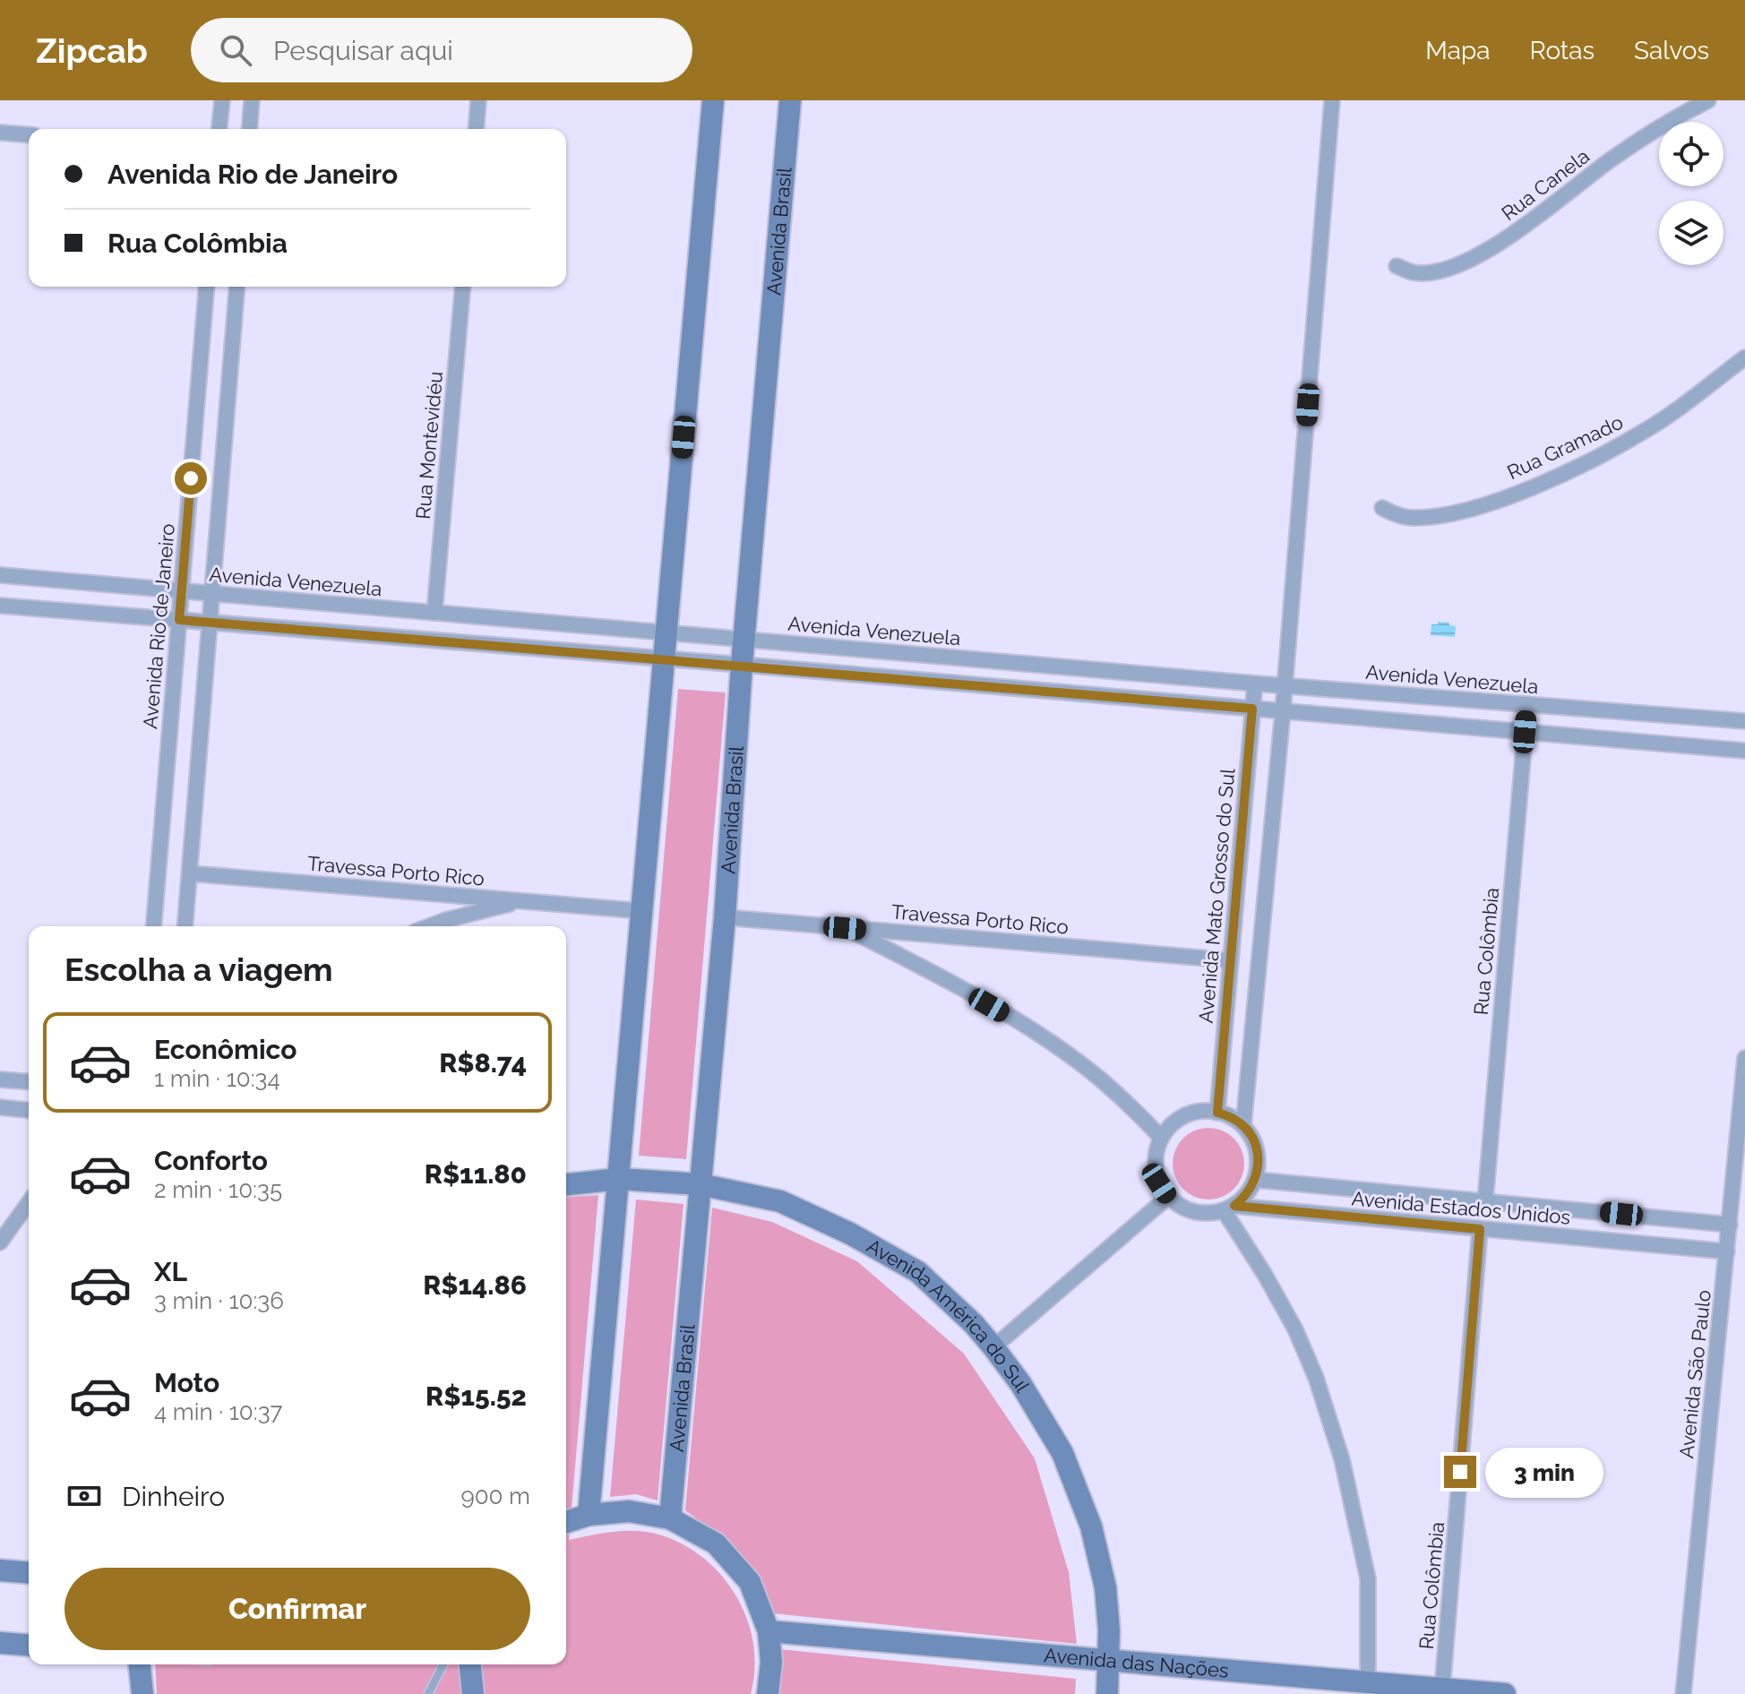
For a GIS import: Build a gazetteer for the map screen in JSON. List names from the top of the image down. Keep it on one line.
{"streets":{"main road":["Avenida Brasil","Avenida América do Sul","Avenida das Nações"],"street":["Rua Canela","Rua Montevidéu","Rua Gramado","Avenida Venezuela","Avenida Rio de Janeiro","Travessa Porto Rico","Avenida Mato Grosso do Sul","Rua Colômbia","Avenida Estados Unidos","Avenida São Paulo"]},"crossings":[["Avenida Brasil","Avenida Venezuela"],["Avenida Brasil","Travessa Porto Rico"],["Avenida Brasil","Avenida América do Sul"],["Rua Montevidéu","Avenida Venezuela"],["Avenida Venezuela","Avenida Rio de Janeiro"],["Avenida Venezuela","Avenida Mato Grosso do Sul"],["Avenida Venezuela","Rua Colômbia"],["Travessa Porto Rico","Avenida Mato Grosso do Sul"],["Avenida Mato Grosso do Sul","Avenida Estados Unidos"],["Rua Colômbia","Avenida Estados Unidos"],["Rua Colômbia","Avenida das Nações"],["Avenida Estados Unidos","Avenida São Paulo"],["Avenida América do Sul","Avenida das Nações"]],"page":{"header":"Zipcab","search":"Pesquisar aqui","nav":["Mapa","Rotas","Salvos"],"banner":["Avenida Rio de Janeiro","Rua Colômbia"],"heading":"Escolha a viagem","list":[{"name":"Econômico","note":"1 min · 10:34","value":"R$8.74"},{"name":"Conforto","note":"2 min · 10:35","value":"R$11.80"},{"name":"XL","note":"3 min · 10:36","value":"R$14.86"},{"name":"Moto","note":"4 min · 10:37","value":"R$15.52"}],"bubble":"3 min","pay":["Dinheiro","900 m"],"buttons":"Confirmar"}}
